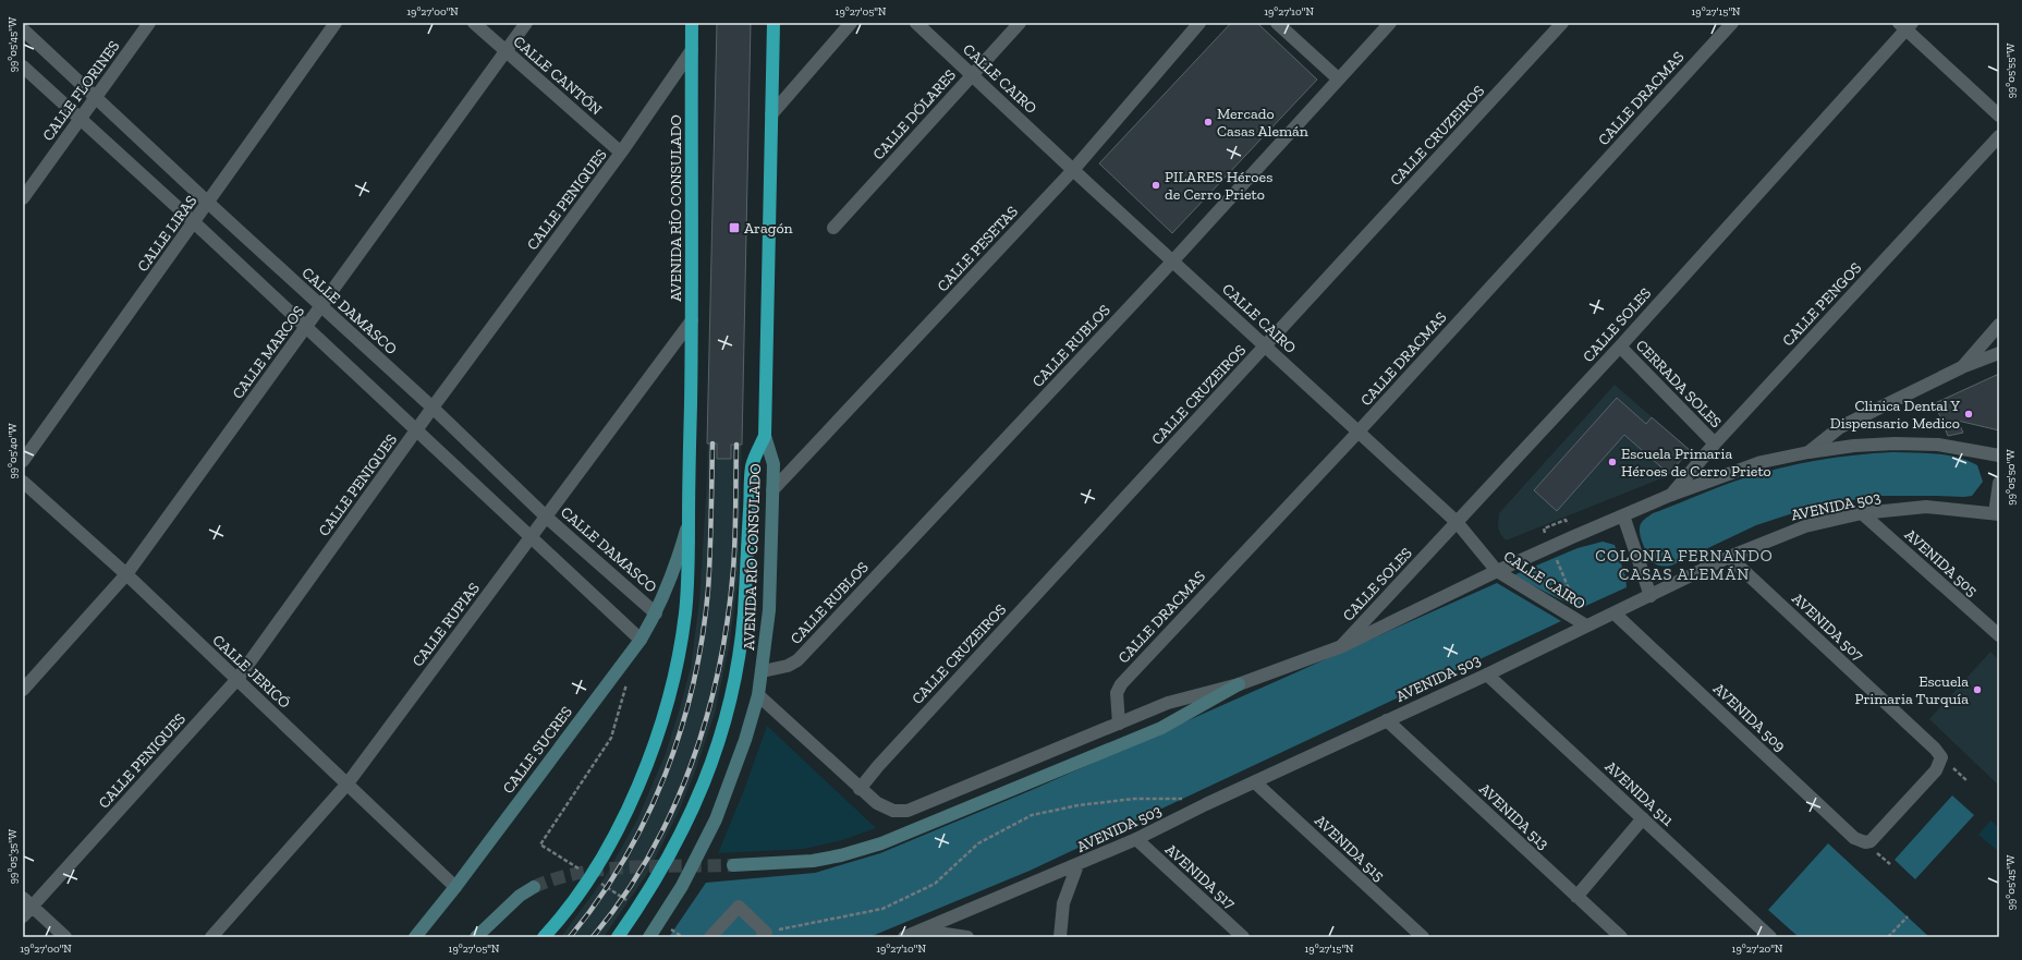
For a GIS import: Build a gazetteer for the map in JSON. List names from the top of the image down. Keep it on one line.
{"streets":{"highway":["AVENIDA RÍO CONSULADO"],"main road":["CALLE SUCRES"],"street":["CALLE CANTÓN","CALLE CAIRO","CALLE FLORINES","CALLE DRACMAS","CALLE DÓLARES","CALLE CRUZEIROS","CALLE PENIQUES","CALLE LIRAS","CALLE PESETAS","CALLE PENGOS","CALLE DAMASCO","CALLE SOLES","CALLE RUBLOS","CALLE MARCOS","CERRADA SOLES","AVENIDA 503","AVENIDA 505","CALLE RUPIAS","AVENIDA 507","CALLE JERICÓ","AVENIDA 509","AVENIDA 511","AVENIDA 513","AVENIDA 515","AVENIDA 517"]},"crossings":[["CALLE CANTÓN","CALLE PENIQUES"],["CALLE CANTÓN","CALLE MARCOS"],["CALLE CAIRO","CALLE DRACMAS"],["CALLE CAIRO","CALLE DÓLARES"],["CALLE CAIRO","CALLE CRUZEIROS"],["CALLE CAIRO","CALLE PESETAS"],["CALLE CAIRO","CALLE SOLES"],["CALLE CAIRO","CALLE RUBLOS"],["CALLE CAIRO","AVENIDA 503"],["CALLE FLORINES","CALLE DAMASCO"],["CALLE PENIQUES","AVENIDA RÍO CONSULADO"],["CALLE PENIQUES","CALLE DAMASCO"],["CALLE PENIQUES","CALLE JERICÓ"],["AVENIDA RÍO CONSULADO","CALLE PESETAS"],["AVENIDA RÍO CONSULADO","CALLE RUBLOS"],["AVENIDA RÍO CONSULADO","CALLE RUPIAS"],["AVENIDA RÍO CONSULADO","CALLE SUCRES"],["CALLE LIRAS","CALLE DAMASCO"],["CALLE PENGOS","CERRADA SOLES"],["CALLE DAMASCO","CALLE MARCOS"],["CALLE DAMASCO","CALLE RUPIAS"],["CALLE DAMASCO","CALLE SUCRES"],["CALLE SOLES","CERRADA SOLES"],["CALLE MARCOS","CALLE JERICÓ"],["AVENIDA 503","AVENIDA 505"],["AVENIDA 503","AVENIDA 507"],["AVENIDA 503","AVENIDA 509"],["AVENIDA 503","AVENIDA 511"],["AVENIDA 503","AVENIDA 513"],["AVENIDA 503","AVENIDA 515"],["AVENIDA 503","AVENIDA 517"],["CALLE RUPIAS","CALLE JERICÓ"],["AVENIDA 507","AVENIDA 509"],["CALLE JERICÓ","CALLE SUCRES"]],"districts":["COLONIA FERNANDO CASAS ALEMÁN"],"places":{"other":["Mercado Casas Alemán","PILARES Héroes de Cerro Prieto","Clinica Dental Y Dispensario Medico","Escuela Primaria Héroes de Cerro Prieto","Escuela Primaria Turquía"],"transit":["Aragón"]},"coordinates":["19°27'00\"N","19°27'05\"N","19°27'10\"N","19°27'15\"N","99°05'45\"W","99°05'55\"W","99°05'40\"W","99°05'50\"W","99°05'35\"W","19°27'20\"N"]}
